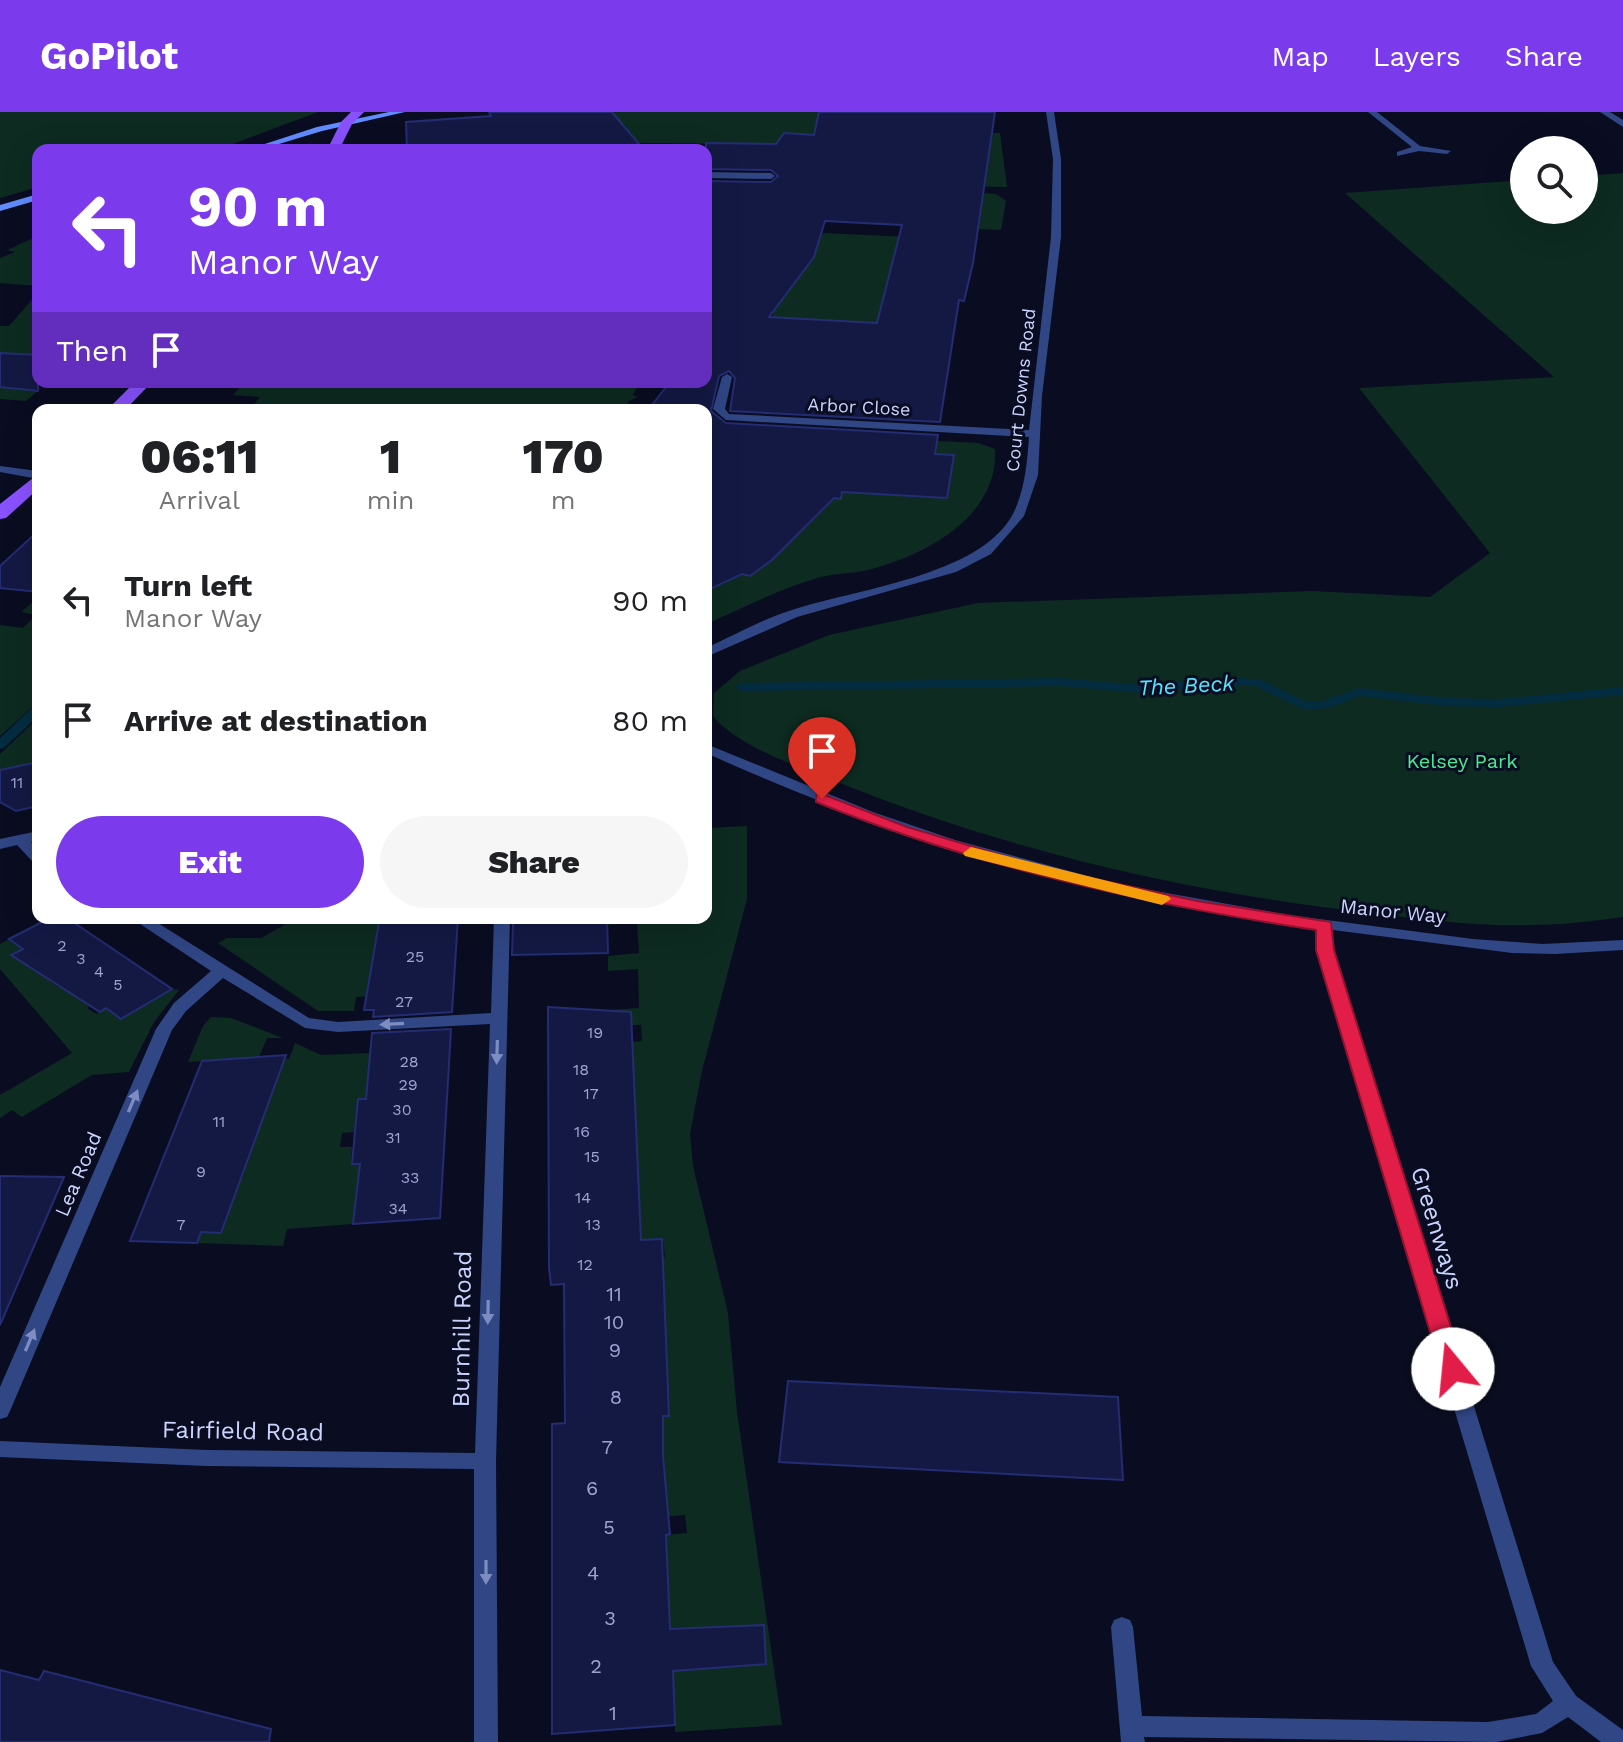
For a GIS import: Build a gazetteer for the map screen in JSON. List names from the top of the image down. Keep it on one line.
{"streets":{"street":["Court Downs Road","Arbor Close","Manor Way","Lea Road","Greenways","Burnhill Road","Fairfield Road"]},"crossings":[["Court Downs Road","Arbor Close"],["Manor Way","Greenways"],["Burnhill Road","Fairfield Road"]],"one_way":["Lea Road","Burnhill Road"],"water":["The Beck"],"parks":["Kelsey Park"],"house_numbers":["11","2","25","3","4","5","27","19","28","18","29","17","30","11","16","31","15","9","33","14","34","7","13","12","11","10","9","8","7","6","5","4","3","2","1"],"page":{"header":"GoPilot","nav":["Map","Layers","Share"],"turn":["90 m","Manor Way"],"then":"Then","eta":["06:11","Arrival","1","min","170","m"],"list":[{"name":"Turn left","note":"Manor Way","value":"90 m"},{"name":"Arrive at destination","value":"80 m"}],"buttons":["Exit","Share"]}}
